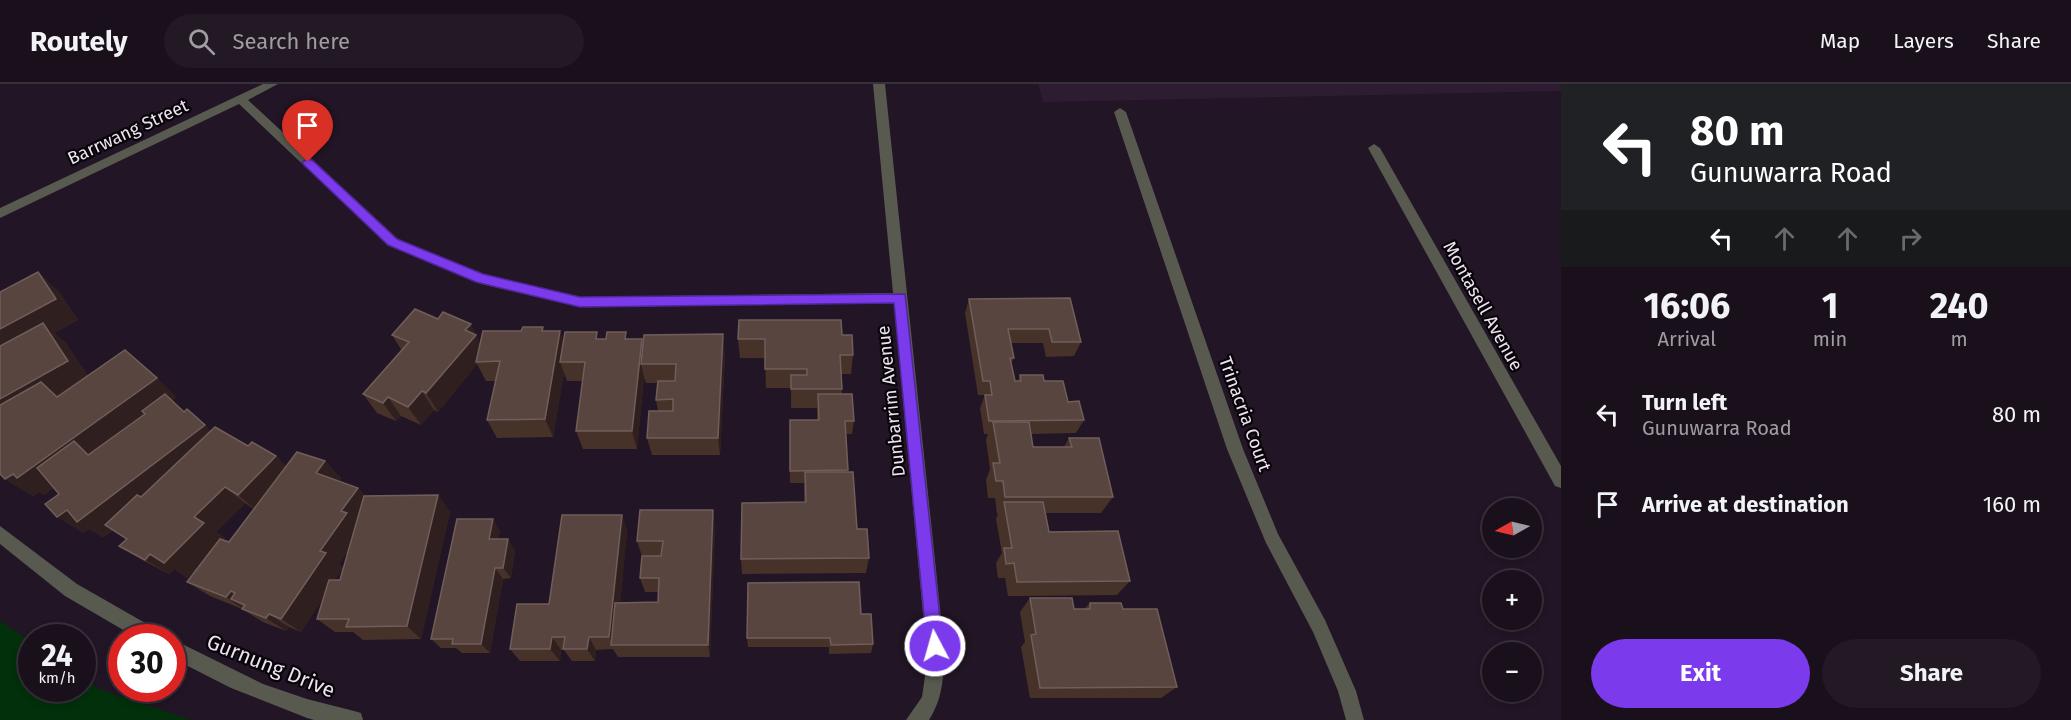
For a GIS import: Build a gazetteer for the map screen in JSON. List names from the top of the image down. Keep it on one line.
{"streets":{"street":["Barrwang Street","Montasell Avenue","Dunbarrim Avenue","Trinacria Court","Gurnung Drive"]},"north":"left","page":{"header":"Routely","search":"Search here","nav":["Map","Layers","Share"],"turn":["80 m","Gunuwarra Road"],"eta":["16:06","Arrival","1","min","240","m"],"list":[{"name":"Turn left","note":"Gunuwarra Road","value":"80 m"},{"name":"Arrive at destination","value":"160 m"}],"map_buttons":["+","−"],"speed":"24 km/h","limit":"30","buttons":["Exit","Share"]}}
